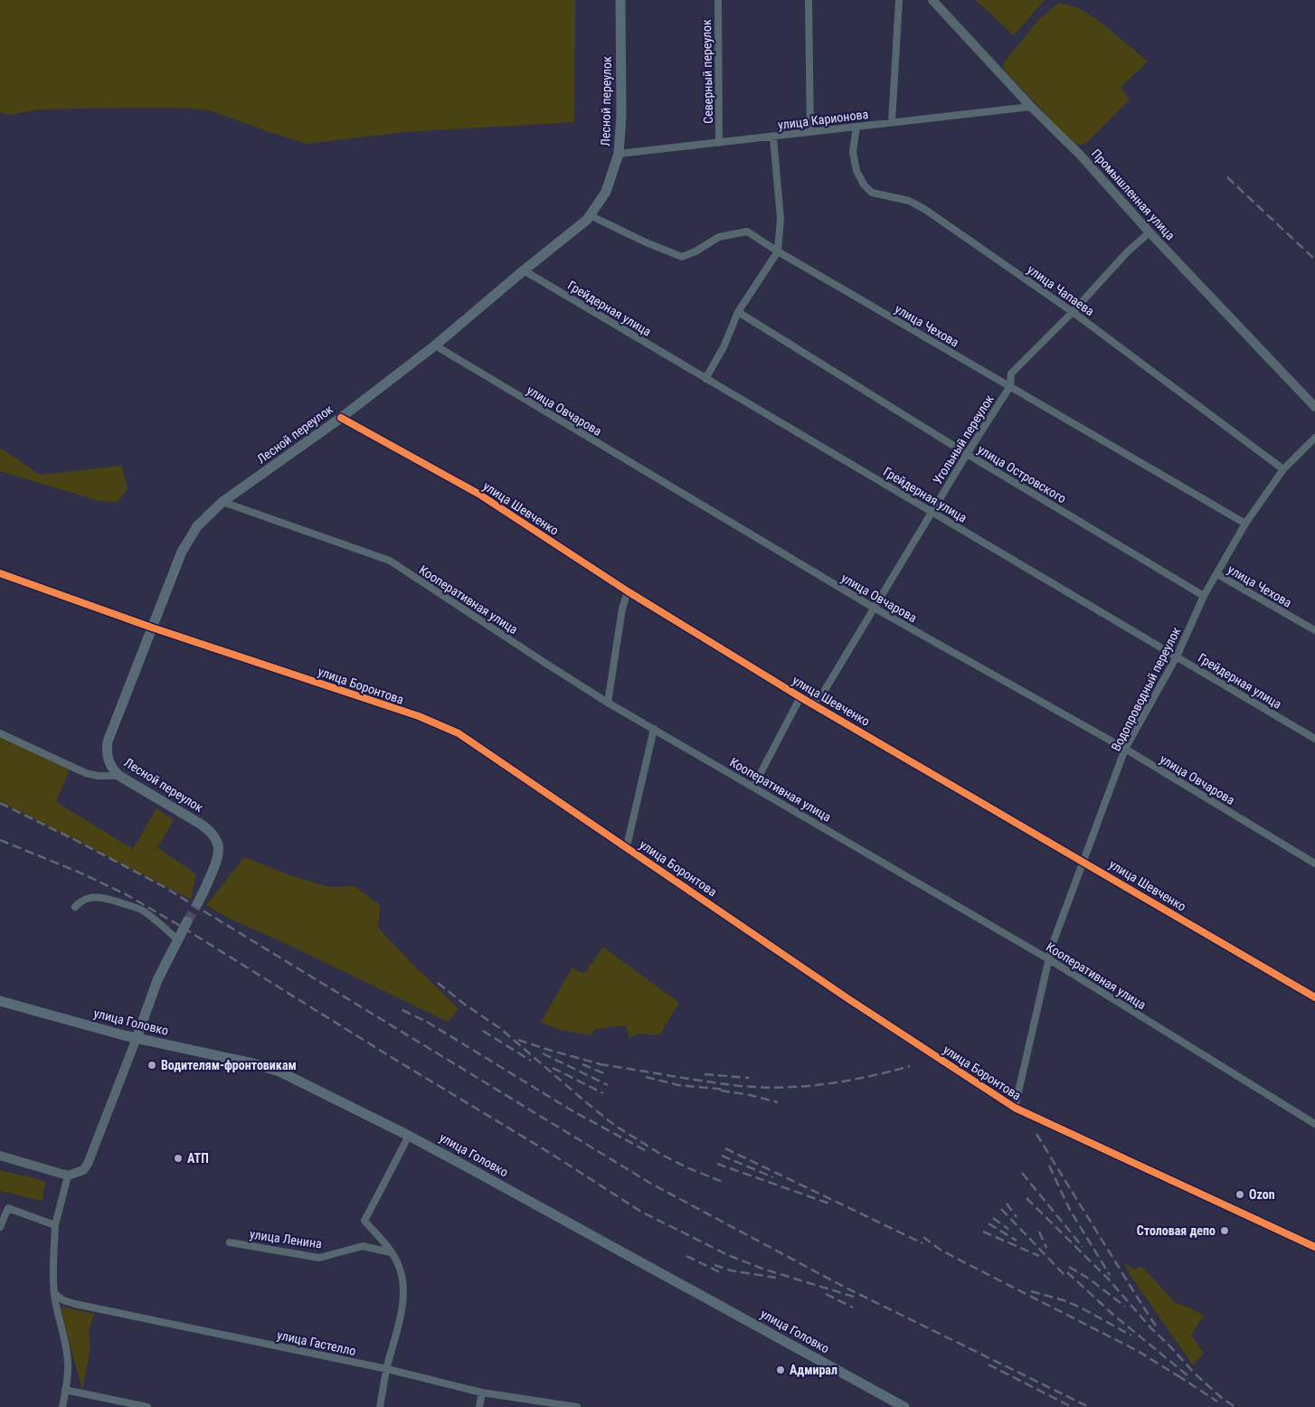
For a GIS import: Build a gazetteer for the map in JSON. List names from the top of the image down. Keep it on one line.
{"streets":{"main road":["Лесной переулок","улица Головко"],"street":["Северный переулок","улица Карионова","Промышленная улица","улица Чапаева","Грейдерная улица","улица Чехова","улица Овчарова","Угольный переулок","улица Островского","улица Шевченко","Кооперативная улица","улица Боронтова","Водопроводный переулок","улица Ленина","улица Гастелло"]},"crossings":[["Северный переулок","улица Карионова"],["Лесной переулок","улица Карионова"],["Лесной переулок","Грейдерная улица"],["Лесной переулок","улица Чехова"],["Лесной переулок","улица Овчарова"],["Лесной переулок","улица Шевченко"],["Лесной переулок","Кооперативная улица"],["Лесной переулок","улица Боронтова"],["улица Карионова","Промышленная улица"],["улица Карионова","улица Чапаева"],["Промышленная улица","Угольный переулок"],["улица Чапаева","Угольный переулок"],["улица Чапаева","Водопроводный переулок"],["Грейдерная улица","Угольный переулок"],["Грейдерная улица","Водопроводный переулок"],["улица Чехова","Угольный переулок"],["улица Чехова","Водопроводный переулок"],["улица Овчарова","Угольный переулок"],["улица Овчарова","Водопроводный переулок"],["Угольный переулок","улица Островского"],["Угольный переулок","улица Шевченко"],["улица Островского","Водопроводный переулок"],["улица Шевченко","Водопроводный переулок"],["Кооперативная улица","Водопроводный переулок"],["улица Боронтова","Водопроводный переулок"]],"places":["Водителям-фронтовикам","АТП","Ozon","Столовая депо","Адмирал"]}
